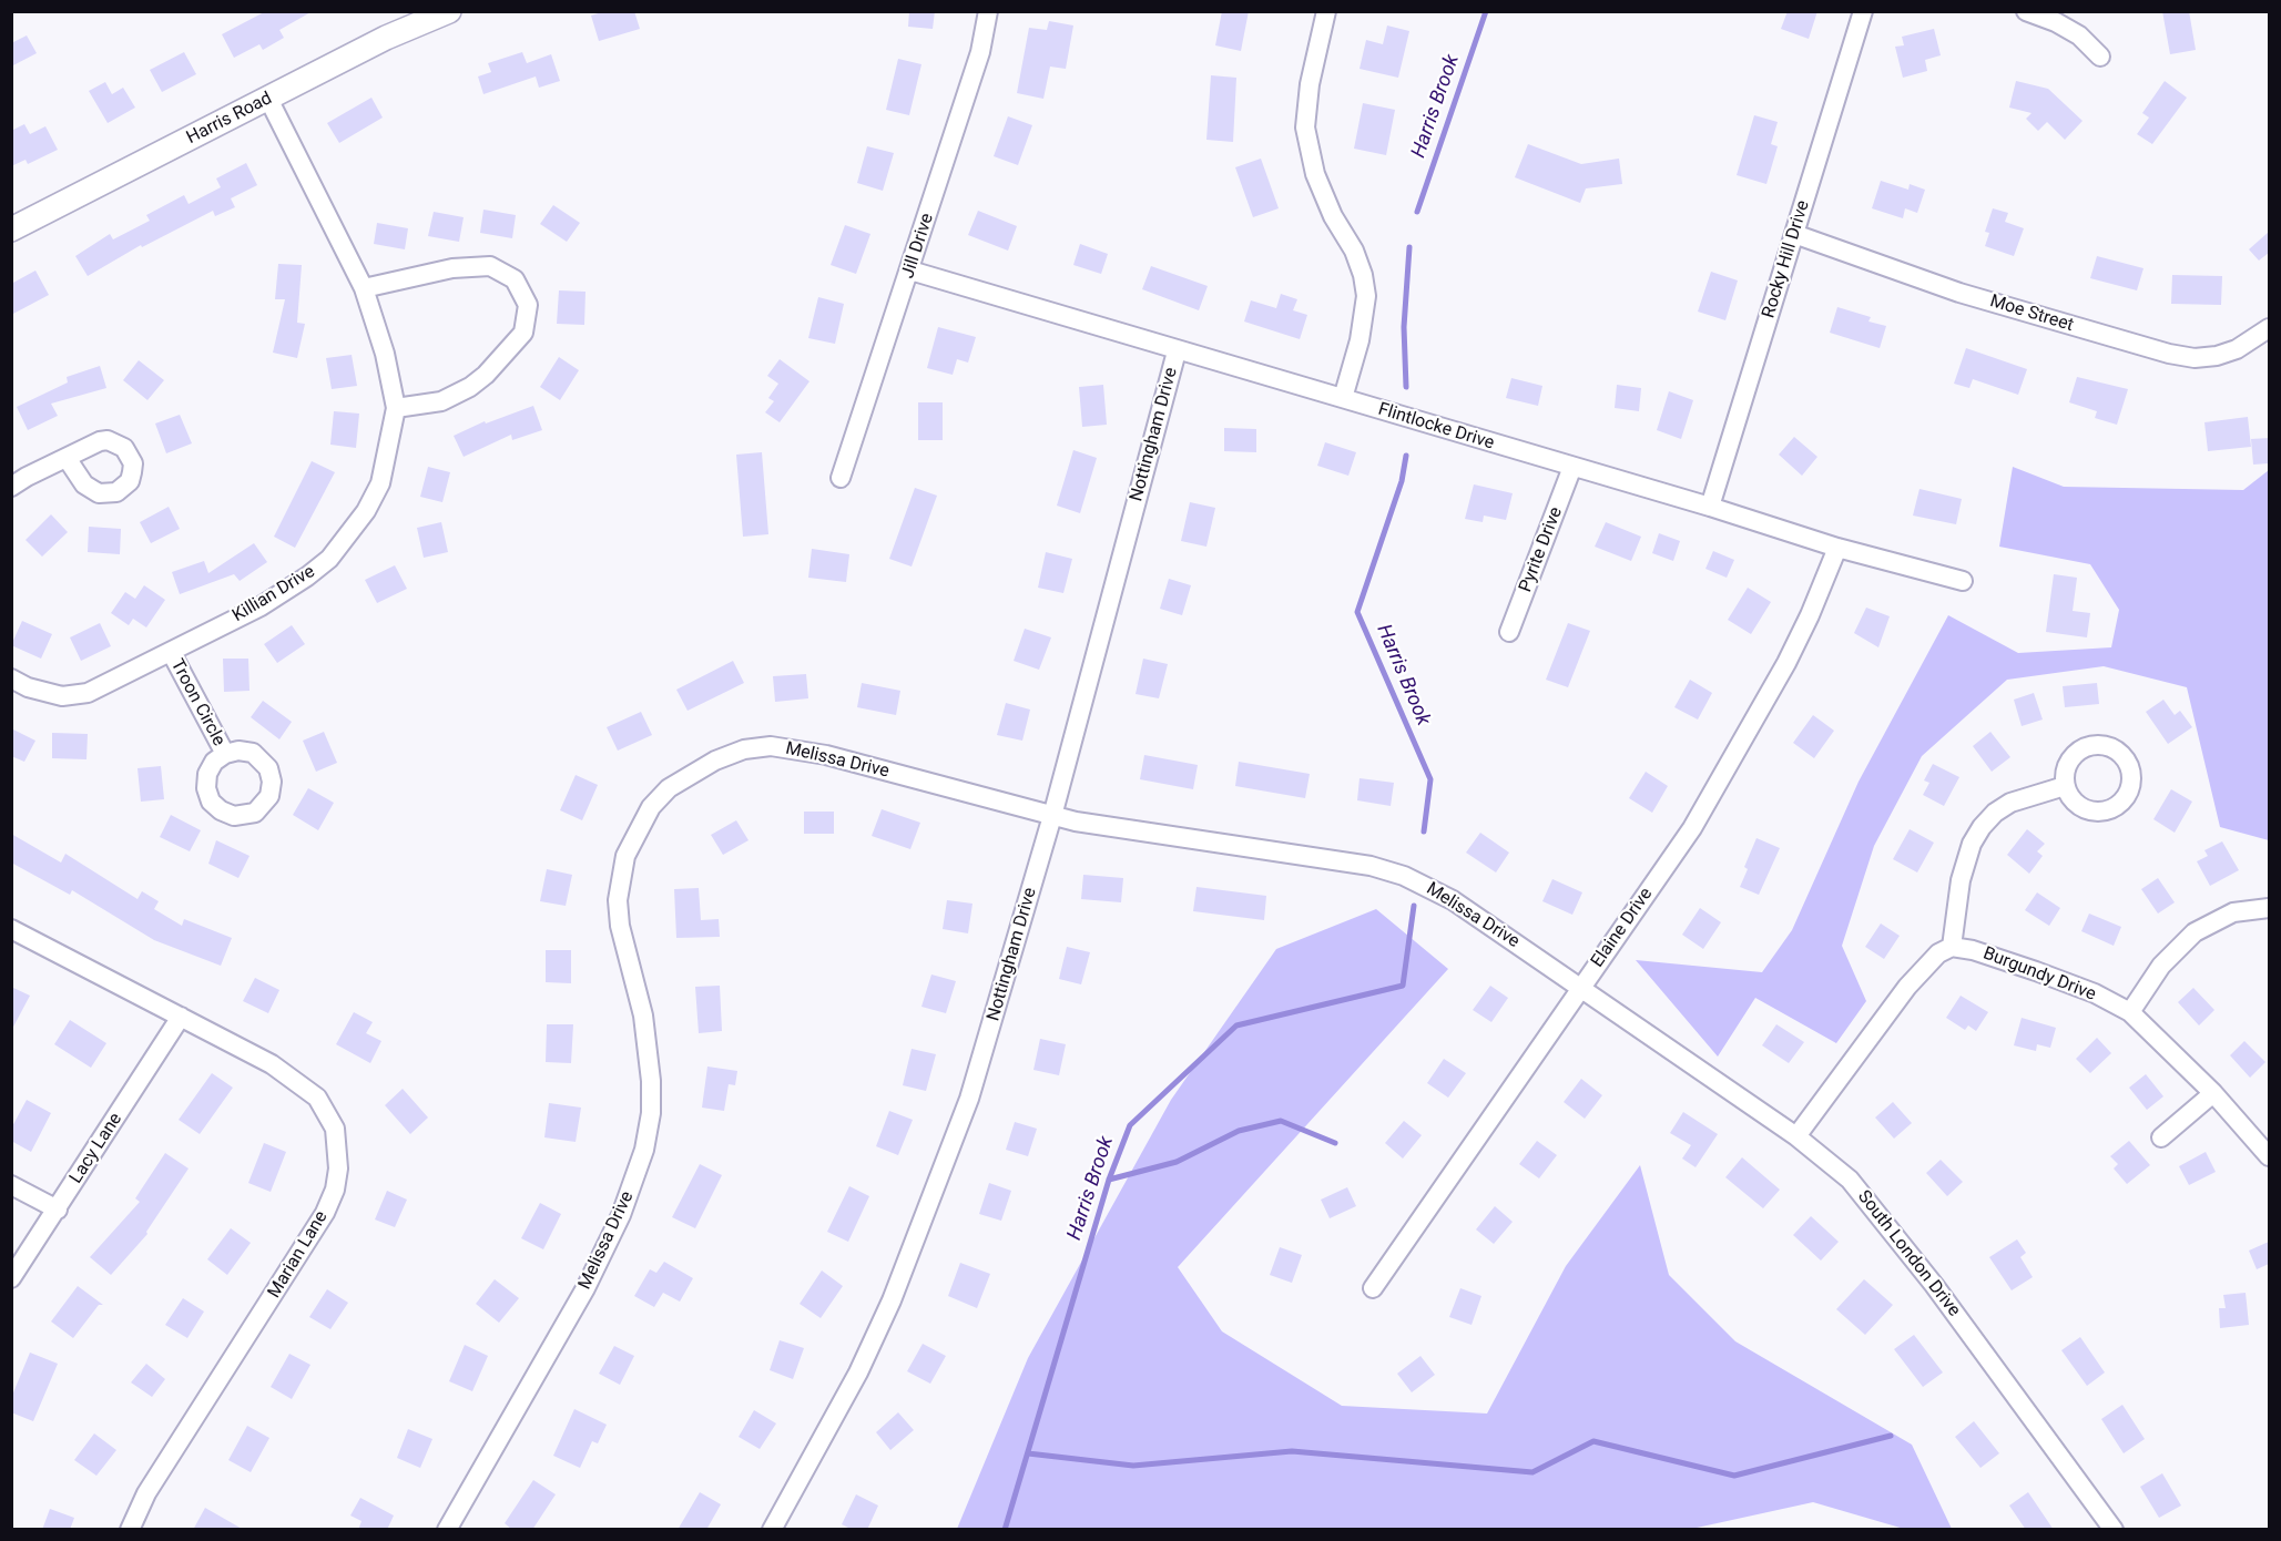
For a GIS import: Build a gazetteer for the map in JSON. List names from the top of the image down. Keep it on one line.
{"streets":{"street":["Harris Road","Jill Drive","Rocky Hill Drive","Moe Street","Flintlocke Drive","Nottingham Drive","Pyrite Drive","Killian Drive","Troon Circle","Melissa Drive","Elaine Drive","Burgundy Drive","Lacy Lane","South London Drive","Marian Lane"]},"crossings":[["Harris Road","Killian Drive"],["Jill Drive","Flintlocke Drive"],["Rocky Hill Drive","Moe Street"],["Rocky Hill Drive","Flintlocke Drive"],["Flintlocke Drive","Nottingham Drive"],["Flintlocke Drive","Pyrite Drive"],["Flintlocke Drive","Elaine Drive"],["Nottingham Drive","Melissa Drive"],["Killian Drive","Troon Circle"],["Melissa Drive","Elaine Drive"],["Melissa Drive","South London Drive"],["Elaine Drive","South London Drive"],["Lacy Lane","Marian Lane"]],"water":["Harris Brook"]}
